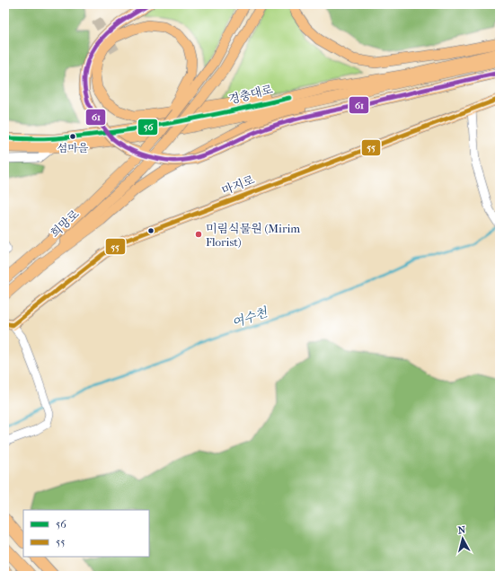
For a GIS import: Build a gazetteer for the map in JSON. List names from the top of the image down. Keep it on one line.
{"streets":{"main road":["경충대로","마지로","희망로"]},"water":["여수천"],"places":["섬마을","미림식물원 (Mirim Florist)"],"lines":["transit line 61","transit line 56","transit line 55"],"legend":["56","55"],"north":"top"}
